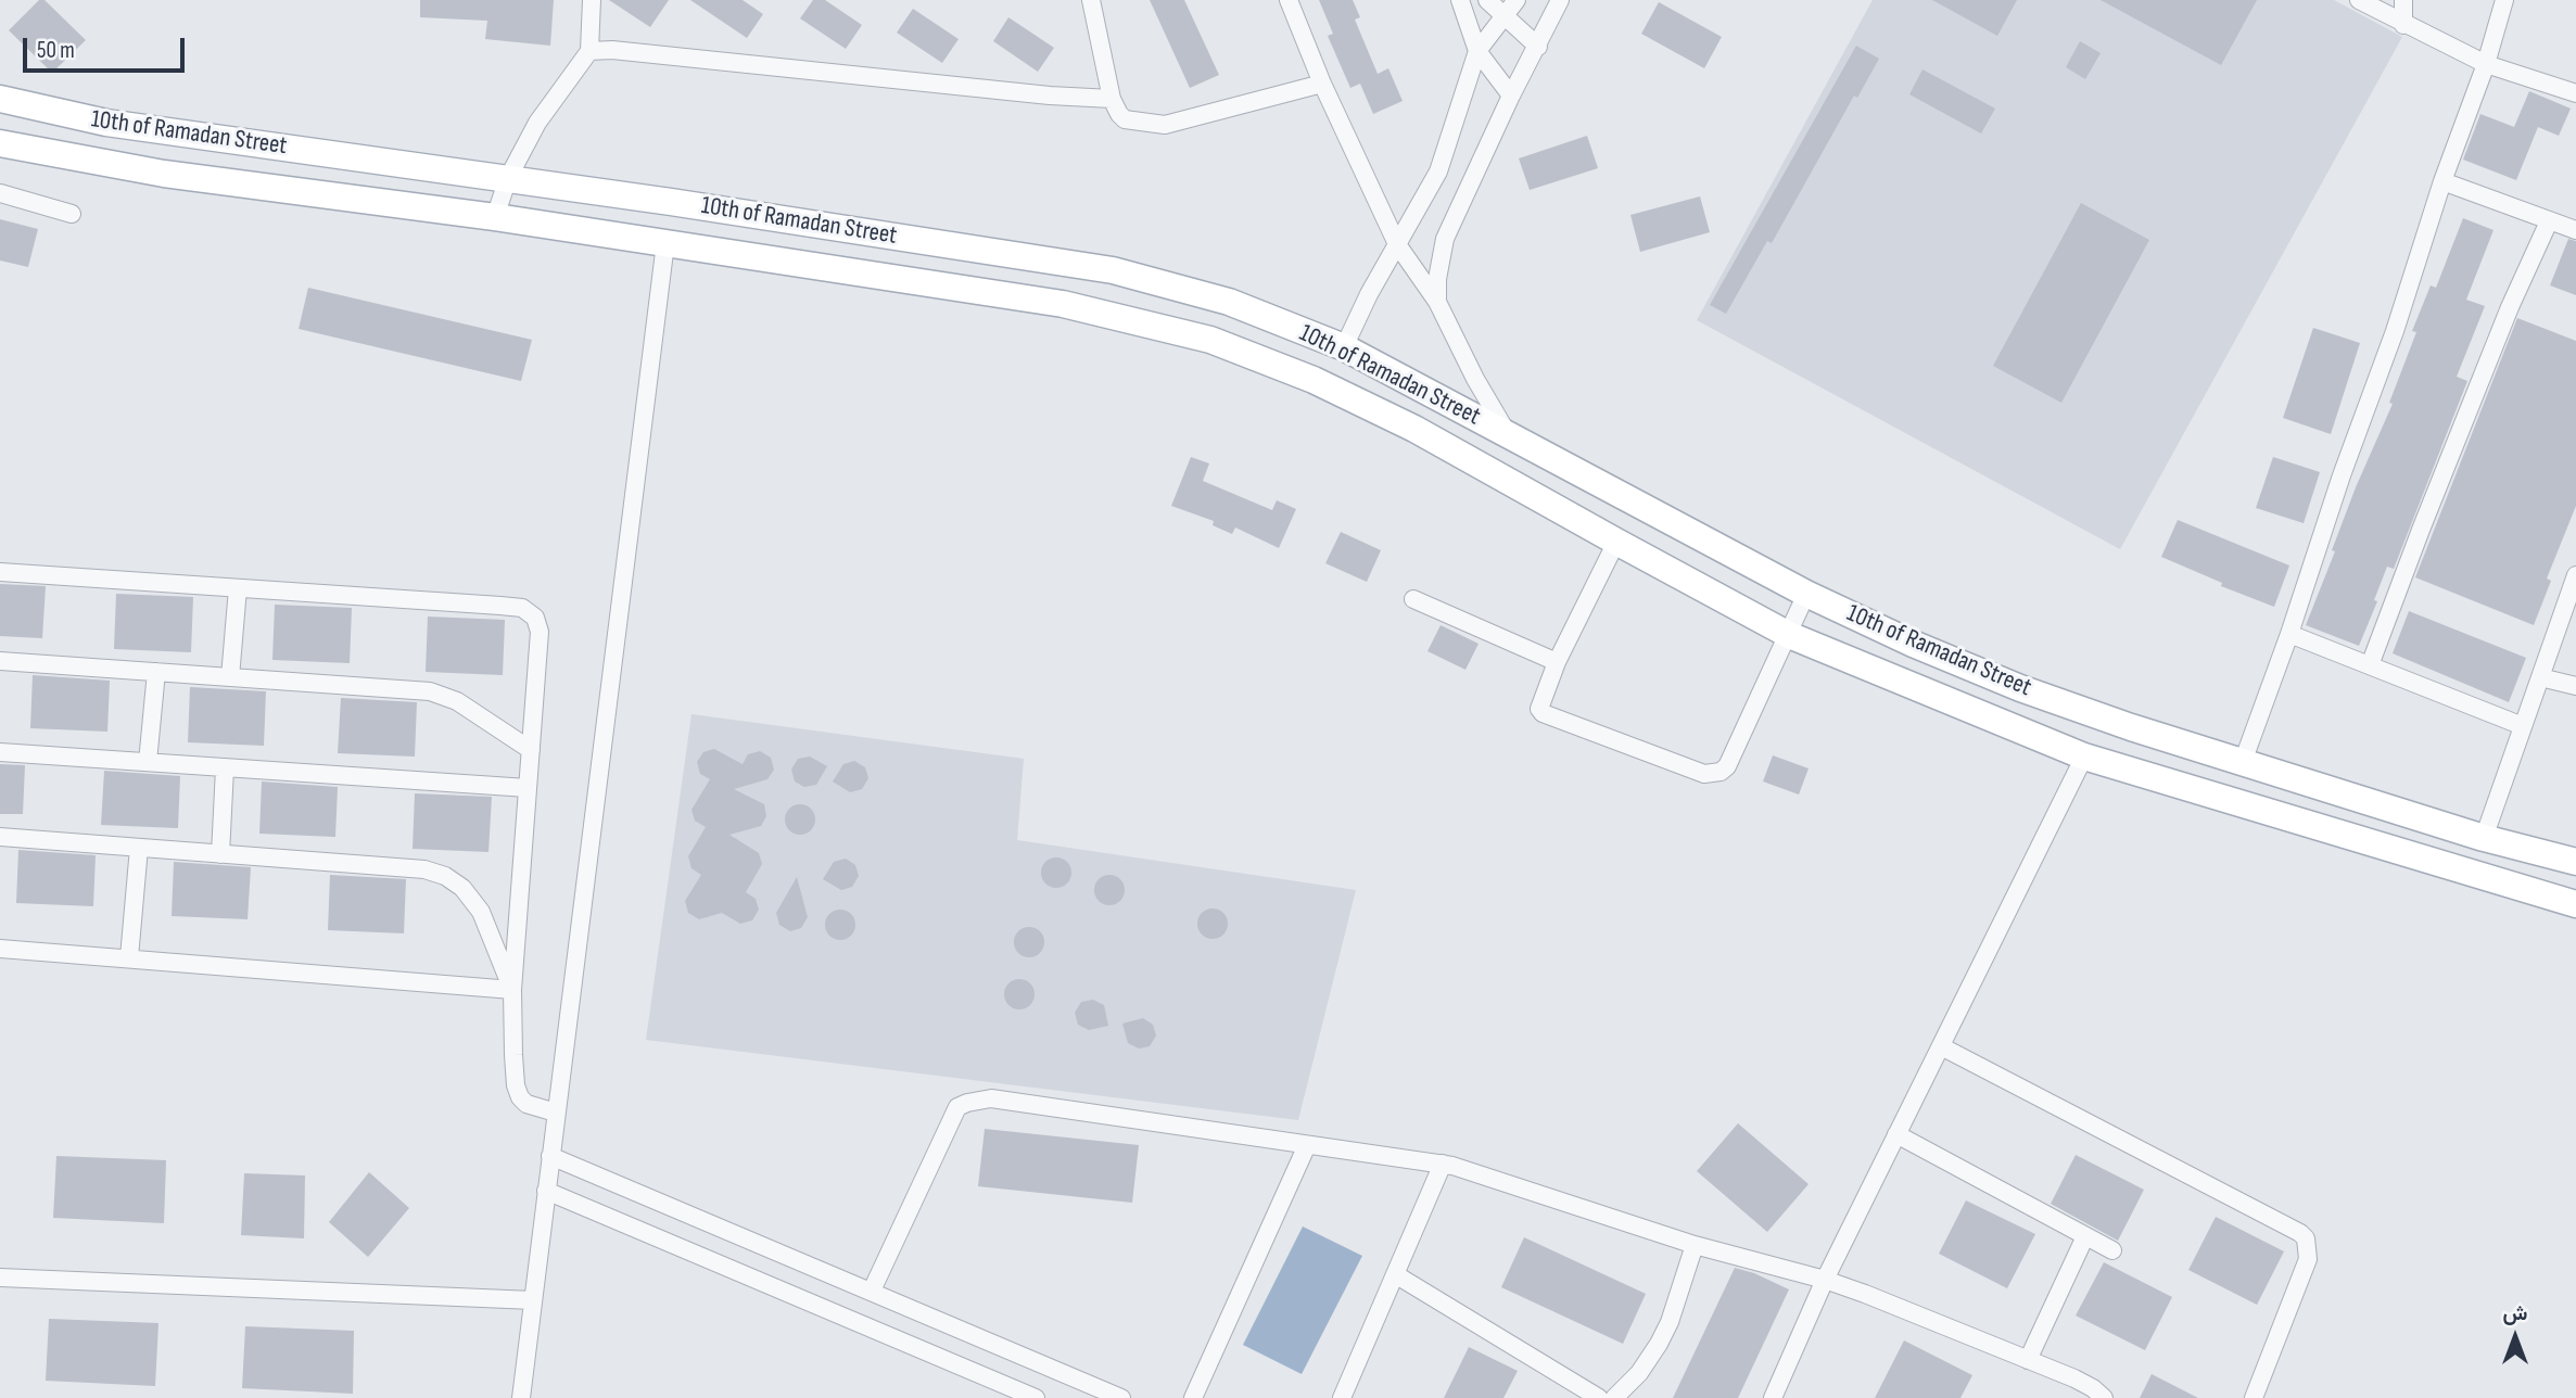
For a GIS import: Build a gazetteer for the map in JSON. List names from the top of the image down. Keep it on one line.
{"streets":{"main road":["10th of Ramadan Street"]},"scale_bar":"50 m","north":"top"}
